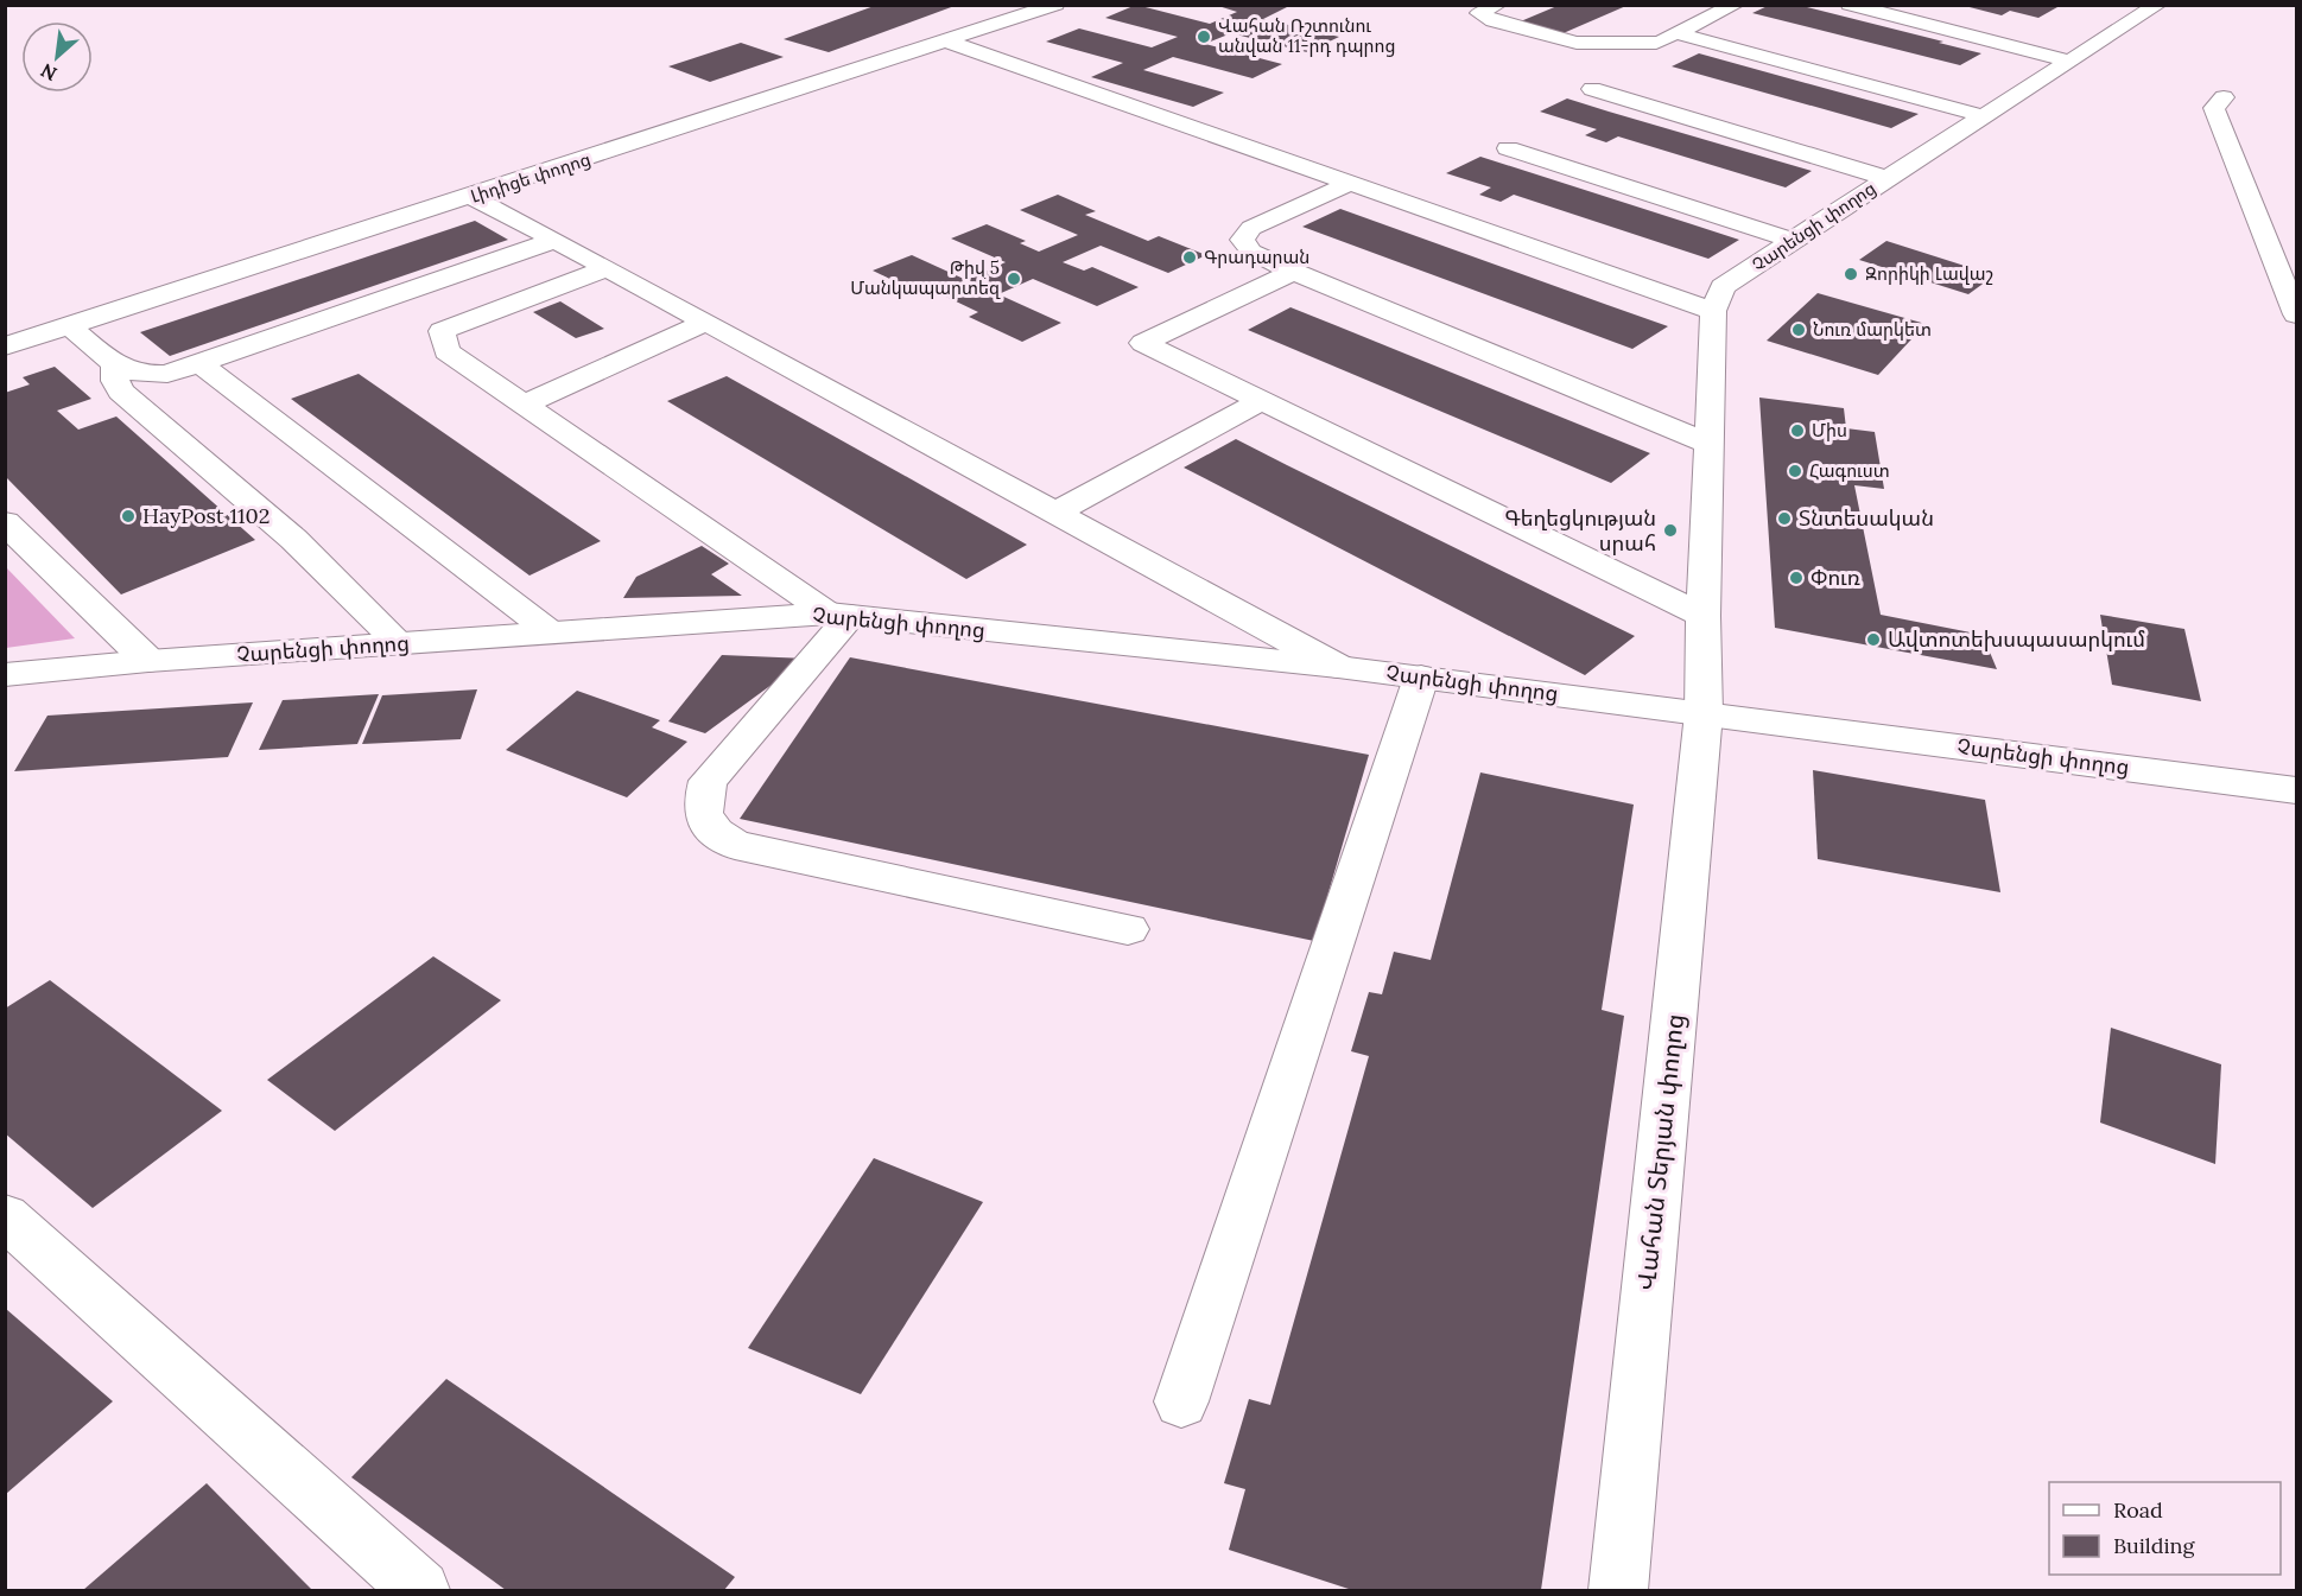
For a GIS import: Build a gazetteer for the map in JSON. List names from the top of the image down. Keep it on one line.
{"streets":{"street":["Լիդիցե փողոց","Չարենցի փողոց","Վահան Տերյան փողոց"]},"crossings":[["Չարենցի փողոց","Վահան Տերյան փողոց"]],"places":["Վահան Ռշտունու անվան 11-րդ դպրոց","Գրադարան","Զորիկի Լավաշ","Թիվ 5 Մանկապարտեզ","Նուռ մարկետ","Միս","Հագուստ","HayPost 1102","Տնտեսական","Գեղեցկության սրահ","Փուռ","Ավտոտեխսպասարկում"],"legend":["Road","Building"],"north":"bottom left"}
